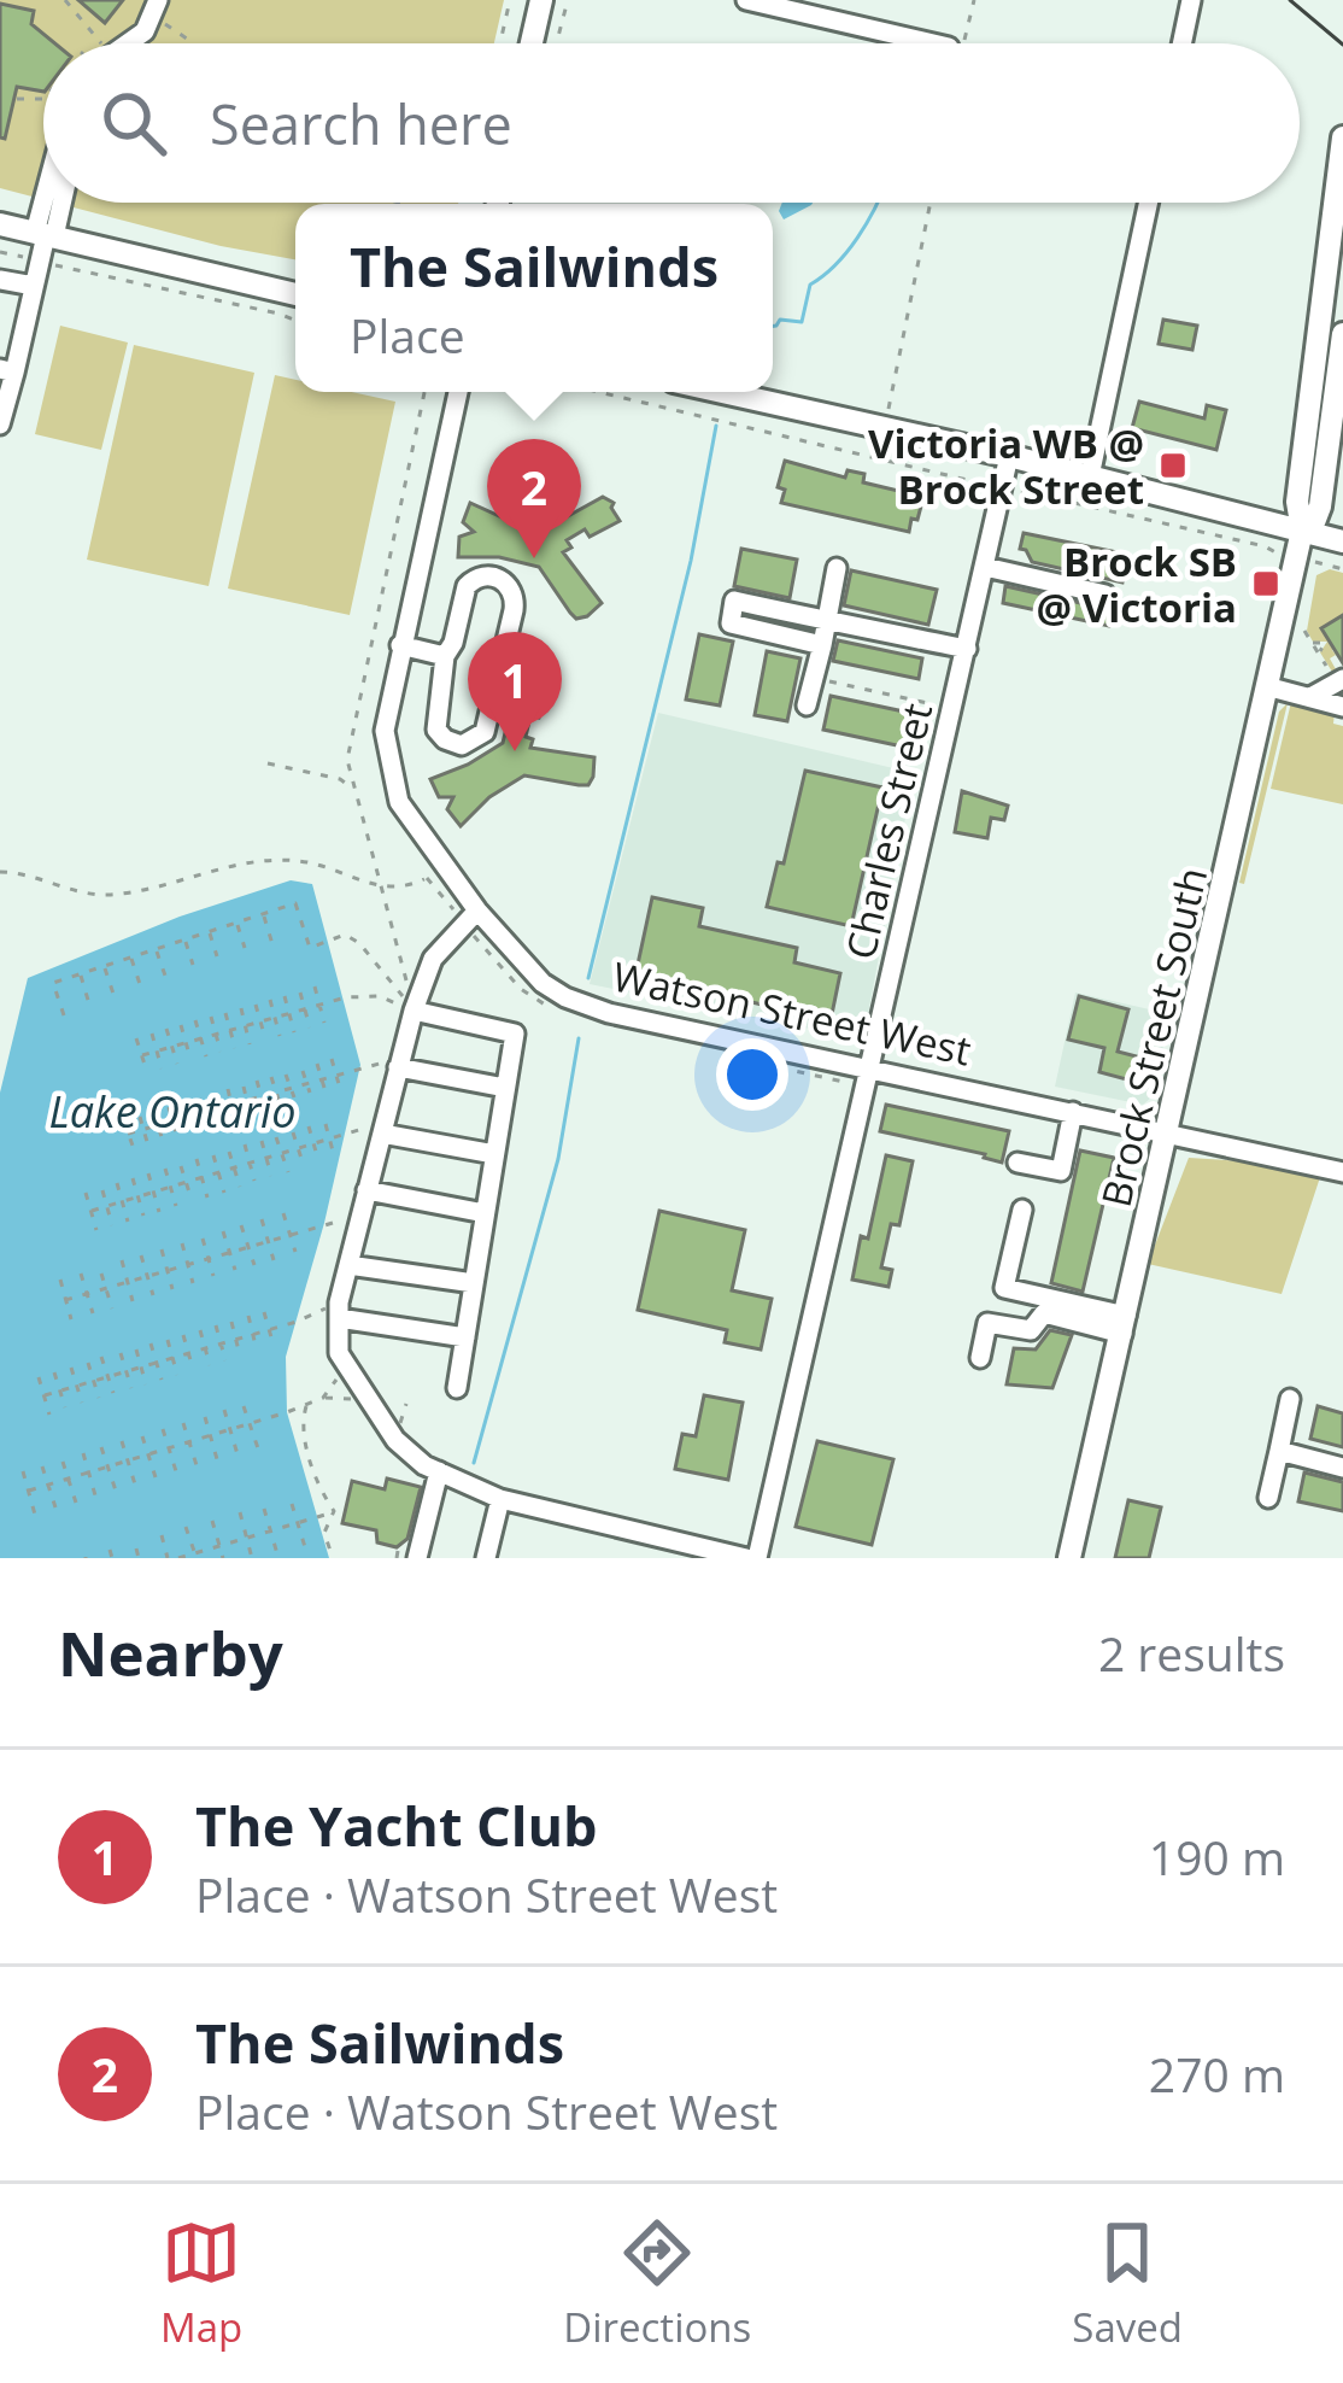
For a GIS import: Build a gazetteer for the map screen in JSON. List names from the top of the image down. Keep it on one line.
{"streets":{"main road":["Brock Street South"],"street":["Charles Street","Watson Street West"]},"crossings":[["Charles Street","Watson Street West"],["Watson Street West","Brock Street South"]],"water":["Lake Ontario"],"places":{"transit":["Victoria WB @ Brock Street","Brock SB @ Victoria"]},"page":{"search":"Search here","popup":["The Sailwinds","Place"],"pins":["2","1"],"heading":["Nearby","2 results"],"list":[{"mark":"1","name":"The Yacht Club","note":"Place · Watson Street West","value":"190 m"},{"mark":"2","name":"The Sailwinds","note":"Place · Watson Street West","value":"270 m"}],"nav":["Map","Directions","Saved"]}}
